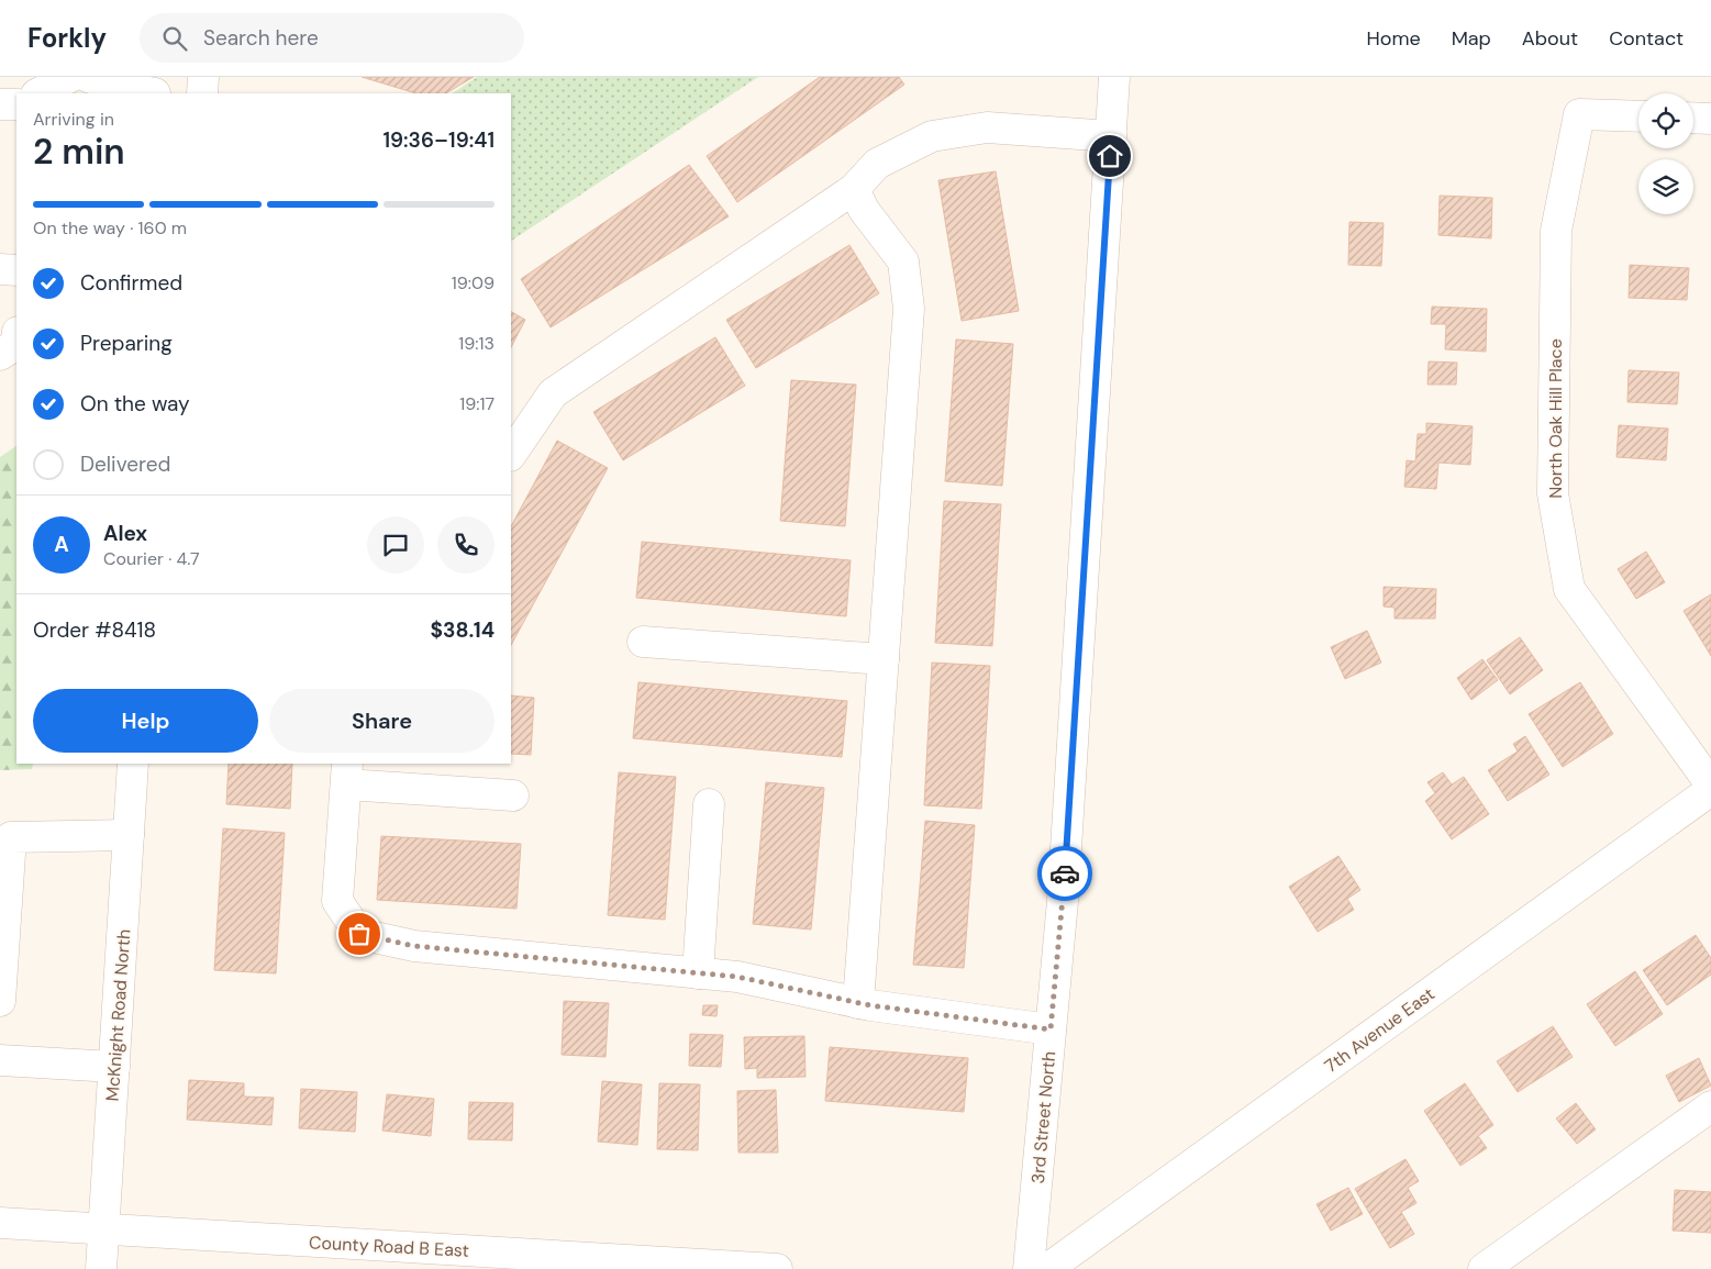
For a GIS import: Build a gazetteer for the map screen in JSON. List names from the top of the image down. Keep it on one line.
{"streets":{"street":["North Oak Hill Place","McKnight Road North","7th Avenue East","3rd Street North","County Road B East"]},"crossings":[["McKnight Road North","County Road B East"]],"page":{"header":"Forkly","search":"Search here","nav":["Home","Map","About","Contact"],"heading":["2 min","Arriving in","19:36–19:41"],"panel":["Alex","Courier · 4.7","Order #8418","$38.14"],"bar":"On the way · 160 m","list":[["Confirmed","19:09"],["Preparing","19:13"],["On the way","19:17"],"Delivered"],"round":"A","buttons":["Help","Share"]}}
